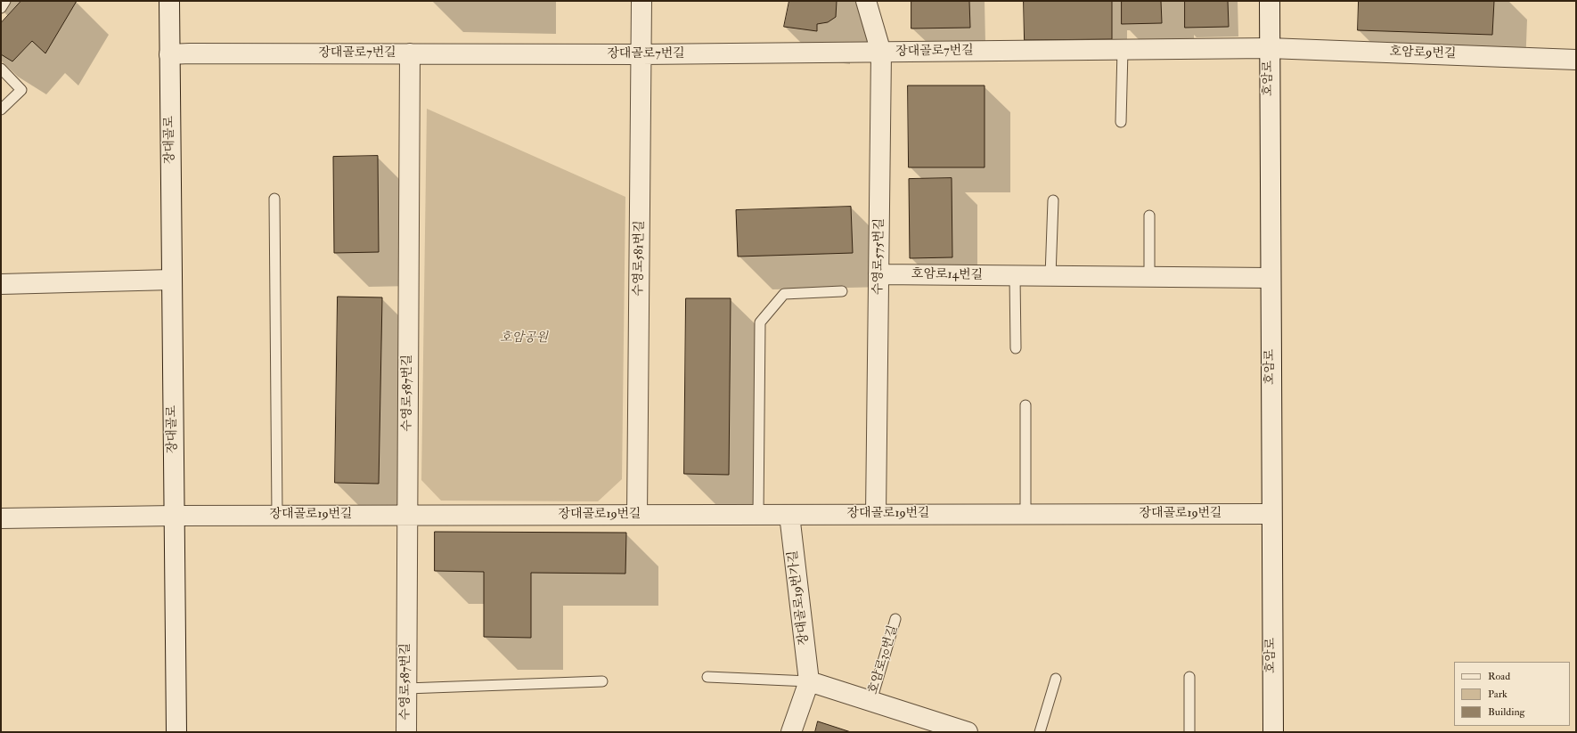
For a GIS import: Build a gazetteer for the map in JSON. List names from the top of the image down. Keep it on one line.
{"streets":{"street":["장대골로7번길","호암로9번길","호암로","장대골로","수영로575번길","수영로581번길","호암로14번길","수영로587번길","장대골로19번길","장대골로19번가길","호암로30번길"]},"crossings":[["장대골로7번길","호암로9번길"],["장대골로7번길","호암로"],["장대골로7번길","장대골로"],["장대골로7번길","수영로575번길"],["장대골로7번길","수영로581번길"],["장대골로7번길","수영로587번길"],["호암로9번길","호암로"],["호암로","호암로14번길"],["호암로","장대골로19번길"],["장대골로","장대골로19번길"],["수영로575번길","호암로14번길"],["수영로575번길","장대골로19번길"],["수영로581번길","장대골로19번길"],["수영로587번길","장대골로19번길"],["장대골로19번길","장대골로19번가길"],["장대골로19번가길","호암로30번길"]],"parks":["호암공원"],"legend":["Road","Park","Building"]}
